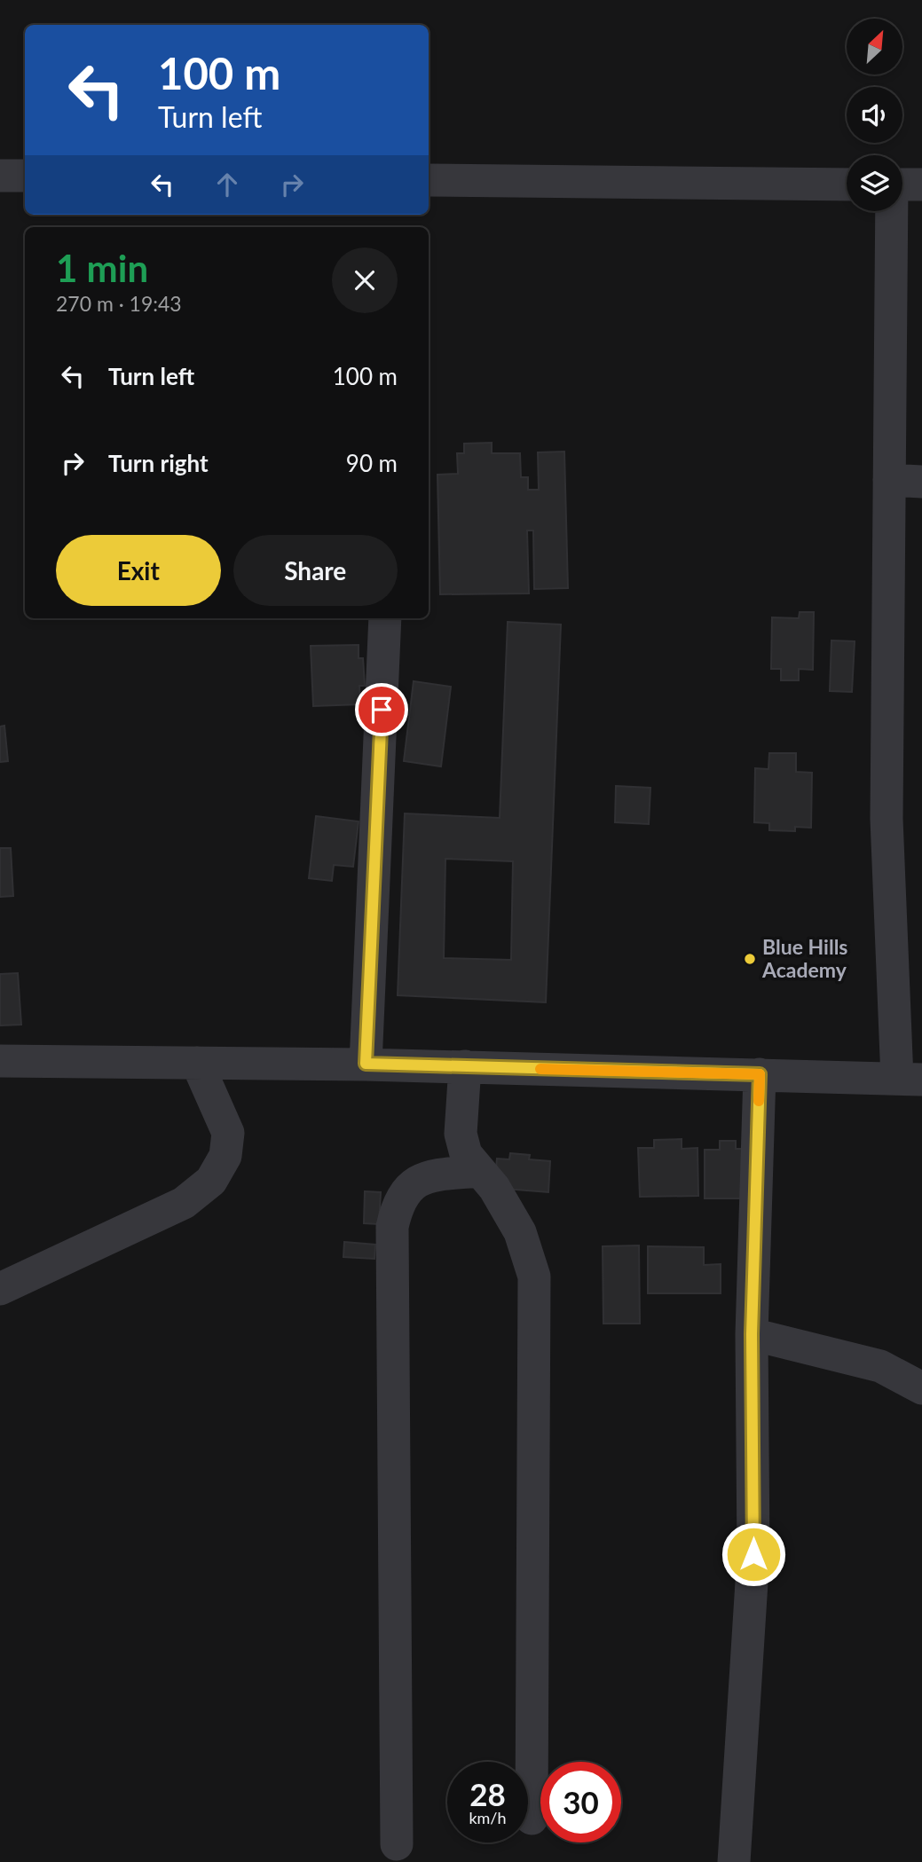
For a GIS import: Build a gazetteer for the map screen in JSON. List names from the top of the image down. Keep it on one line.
{"places":["Blue Hills Academy"],"north":"top right","page":{"turn":["100 m","Turn left"],"heading":["1 min","270 m · 19:43"],"list":[{"name":"Turn left","value":"100 m"},{"name":"Turn right","value":"90 m"}],"buttons":["Exit","Share"],"speed":"28 km/h","limit":"30"}}
